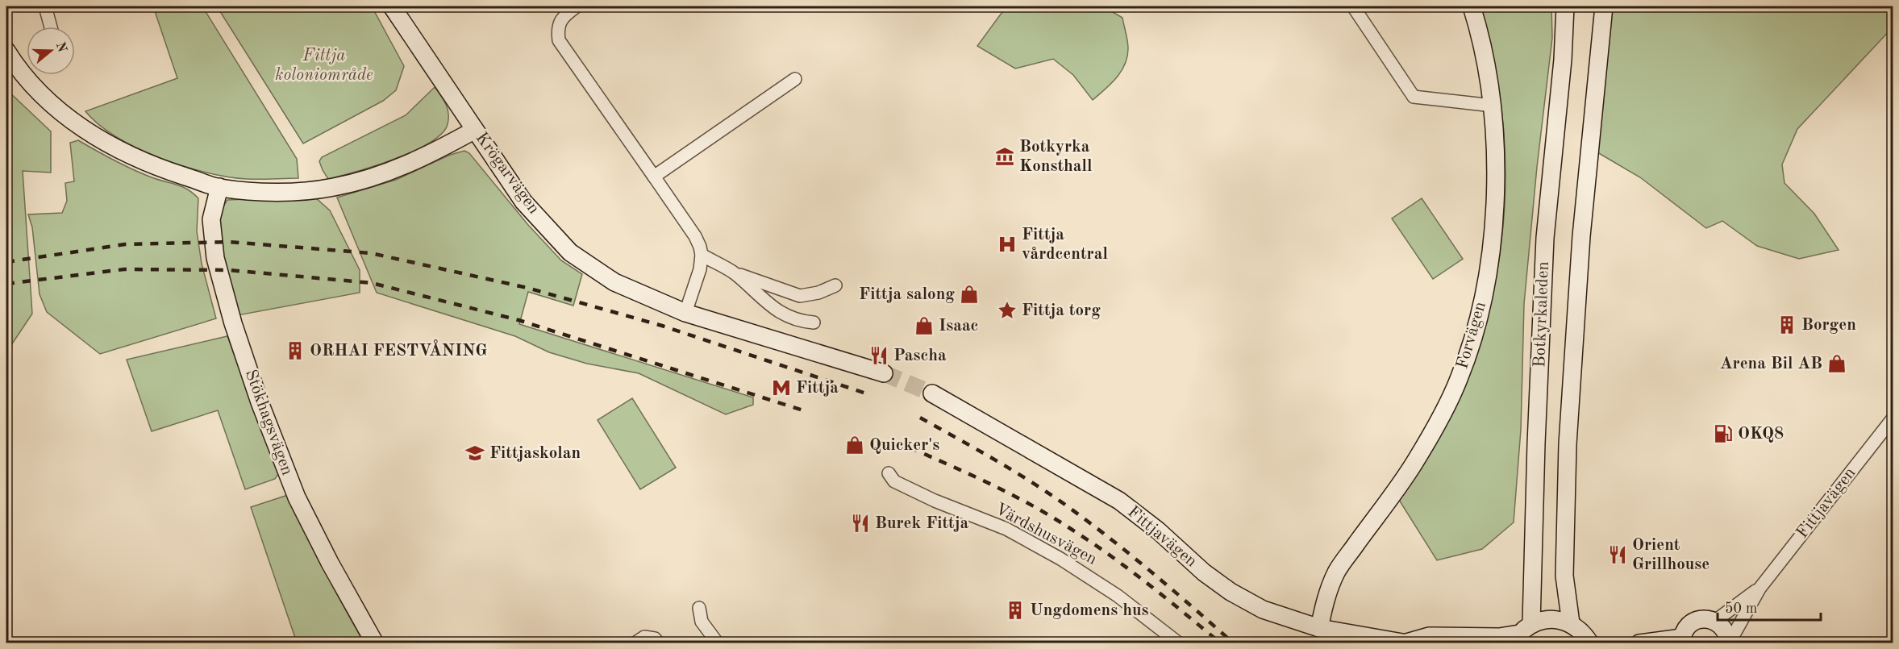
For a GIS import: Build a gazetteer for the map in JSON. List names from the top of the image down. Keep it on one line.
{"streets":{"street":["Krögarvägen","Botkyrkaleden","Forvägen","Stökhagsvägen","Fittjavägen","Värdshusvägen"]},"crossings":[["Botkyrkaleden","Fittjavägen"],["Forvägen","Fittjavägen"]],"parks":["Fittja koloniområde"],"places":{"museum":["Botkyrka Konsthall"],"hospital":["Fittja vårdcentral"],"shop":["Fittja salong","Isaac","Arena Bil AB","Quicker's"],"place":["Fittja torg"],"building":["Borgen","ORHAI FESTVÅNING","Ungdomens hus"],"restaurant":["Pascha","Burek Fittja","Orient Grillhouse"],"metro station":["Fittja"],"fuel station":["OKQ8"],"school or university":["Fittjaskolan"]},"scale_bar":"50 m","north":"right"}
